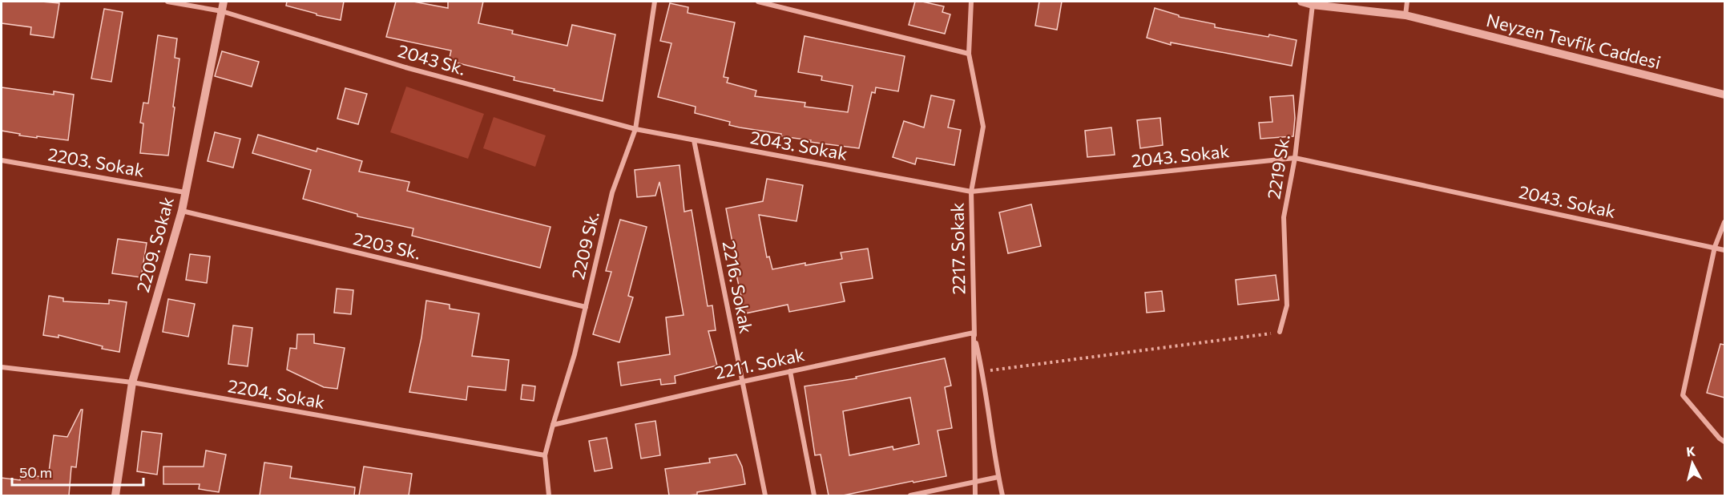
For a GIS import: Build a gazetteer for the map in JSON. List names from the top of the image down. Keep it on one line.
{"streets":{"street":["Neyzen Tevfik Caddesi","2043 Sk.","2043. Sokak","2203. Sokak","2219 Sk.","2209. Sokak","2203 Sk.","2209 Sk.","2217. Sokak","2216. Sokak","2211. Sokak","2204. Sokak"]},"crossings":[["Neyzen Tevfik Caddesi","2219 Sk."],["2043 Sk.","2043. Sokak"],["2043 Sk.","2209. Sokak"],["2043 Sk.","2209 Sk."],["2043. Sokak","2219 Sk."],["2043. Sokak","2209 Sk."],["2043. Sokak","2217. Sokak"],["2043. Sokak","2216. Sokak"],["2203. Sokak","2209. Sokak"],["2209. Sokak","2203 Sk."],["2209. Sokak","2204. Sokak"],["2203 Sk.","2209 Sk."],["2209 Sk.","2211. Sokak"],["2209 Sk.","2204. Sokak"],["2217. Sokak","2211. Sokak"],["2216. Sokak","2211. Sokak"]],"scale_bar":"50 m","north":"top"}
